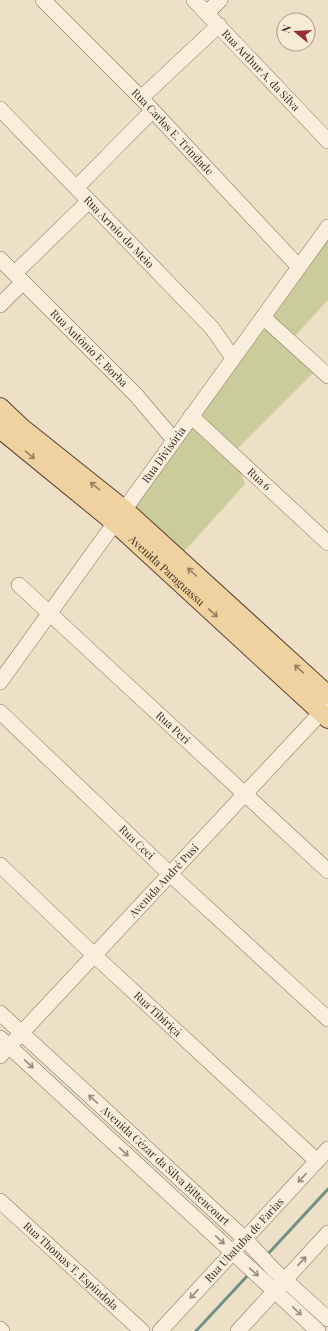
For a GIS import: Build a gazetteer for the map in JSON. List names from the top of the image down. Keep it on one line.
{"streets":{"main road":["Avenida Paraguassu"],"street":["Rua Arthur A. da Silva","Rua Carlos E. Trindade","Rua Arroio do Meio","Rua Antônio F. Borba","Rua Divisória","Rua 6","Rua Peri","Rua Ceci","Avenida André Pusi","Rua Tibiriçá","Avenida Cézar da Silva Bittencourt","Rua Ubatuba de Farias","Rua Thomas T. Espíndola"]},"crossings":[["Rua Carlos E. Trindade","Rua Divisória"],["Rua Arroio do Meio","Rua Divisória"],["Rua Antônio F. Borba","Rua Divisória"],["Rua Divisória","Rua 6"],["Rua Divisória","Avenida Paraguassu"],["Rua Divisória","Rua Peri"],["Avenida Paraguassu","Avenida André Pusi"],["Rua Peri","Avenida André Pusi"],["Rua Ceci","Avenida André Pusi"],["Avenida André Pusi","Rua Tibiriçá"],["Avenida André Pusi","Avenida Cézar da Silva Bittencourt"],["Rua Tibiriçá","Rua Ubatuba de Farias"],["Avenida Cézar da Silva Bittencourt","Rua Ubatuba de Farias"]],"north":"left"}
